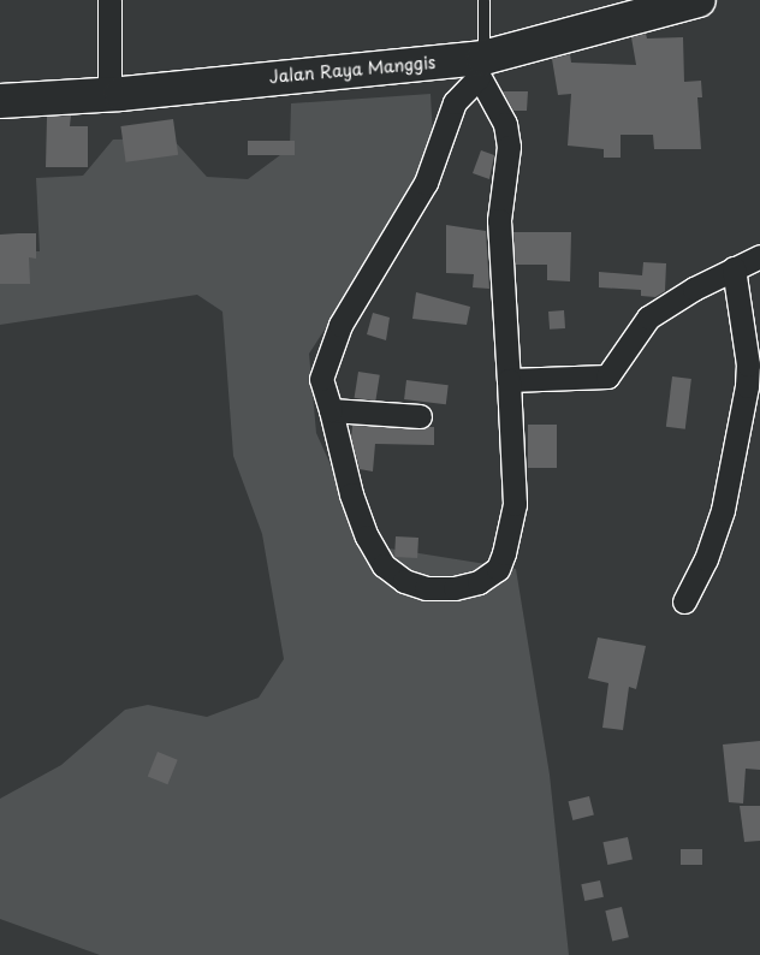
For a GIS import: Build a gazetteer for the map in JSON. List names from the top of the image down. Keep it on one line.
{"streets":{"highway":["Jalan Raya Manggis"]}}
